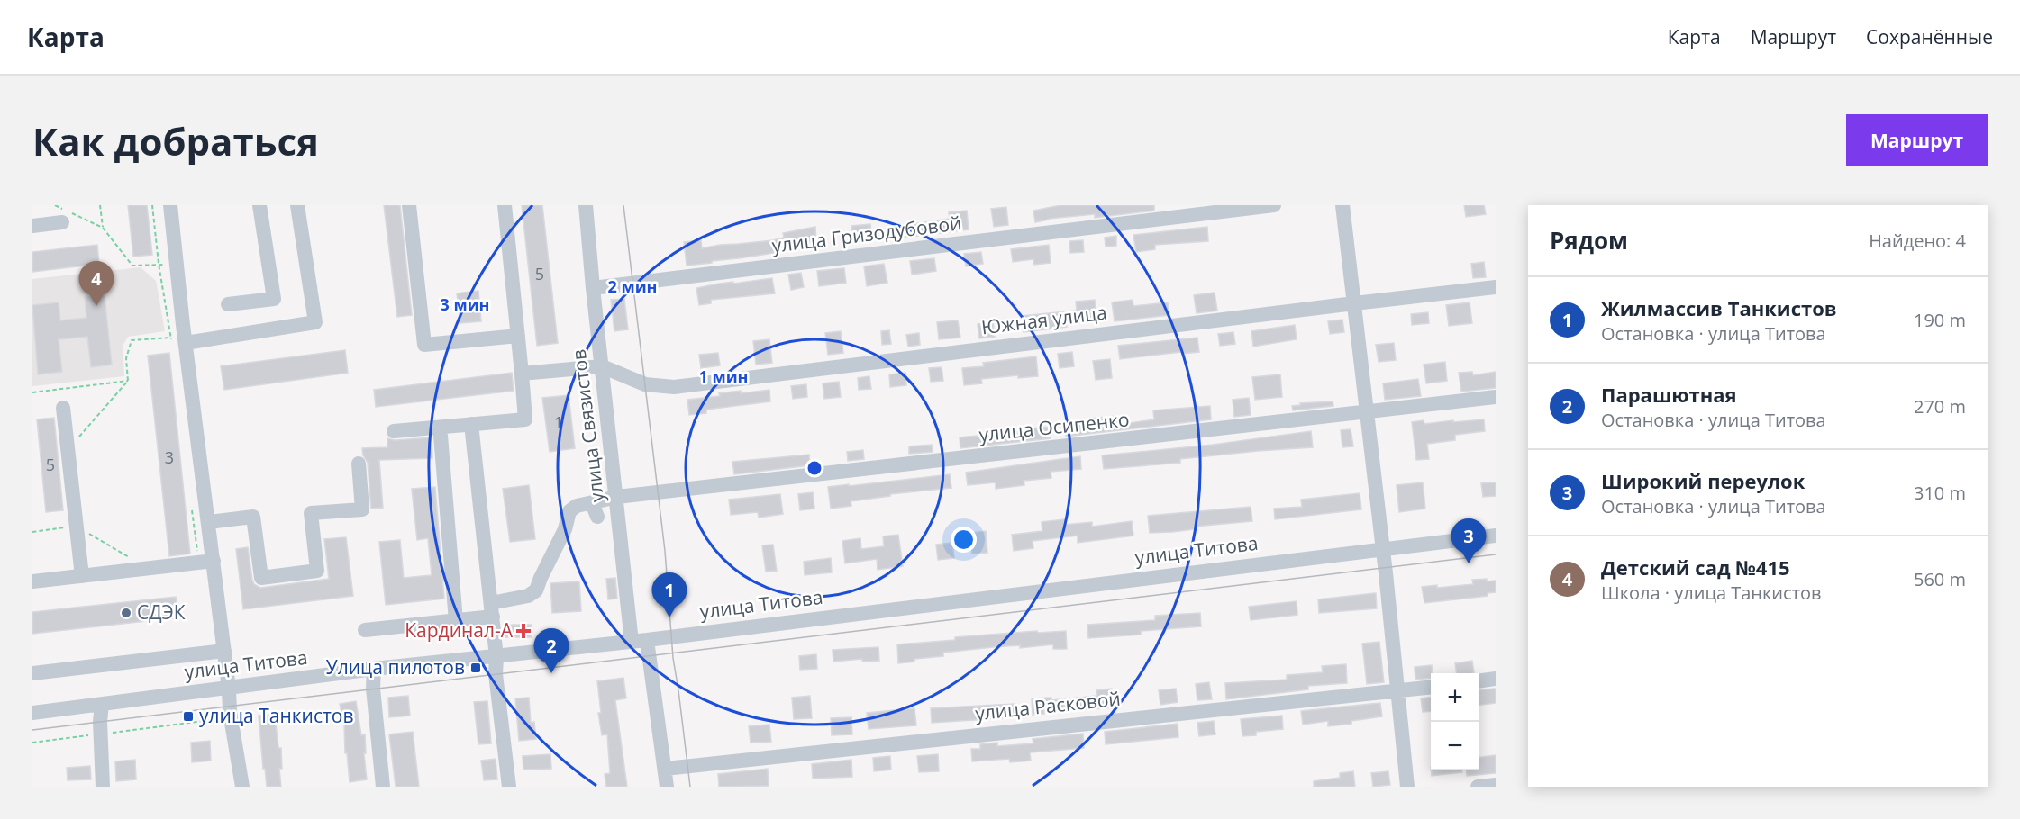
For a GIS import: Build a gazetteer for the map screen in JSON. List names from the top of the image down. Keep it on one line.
{"streets":{"street":["улица Гризодубовой","Южная улица","улица Связистов","улица Осипенко","улица Титова","улица Расковой"]},"crossings":[["улица Гризодубовой","улица Связистов"],["Южная улица","улица Связистов"],["улица Связистов","улица Осипенко"],["улица Связистов","улица Титова"],["улица Связистов","улица Расковой"]],"places":{"other":["СДЭК"],"health":["Кардинал-А"],"transit":["Улица пилотов","улица Танкистов"]},"house_numbers":["5","1","3","5"],"page":{"header":"Карта","nav":["Карта","Маршрут","Сохранённые"],"buttons":"Маршрут","title":"Как добраться","heading":["Рядом","Найдено: 4"],"pins":["4","3","1","2"],"list":[{"mark":"1","name":"Жилмассив Танкистов","note":"Остановка · улица Титова","value":"190 m"},{"mark":"2","name":"Парашютная","note":"Остановка · улица Титова","value":"270 m"},{"mark":"3","name":"Широкий переулок","note":"Остановка · улица Титова","value":"310 m"},{"mark":"4","name":"Детский сад №415","note":"Школа · улица Танкистов","value":"560 m"}],"map_buttons":["+","−"]},"rings":["2 мин","3 мин","1 мин"]}
